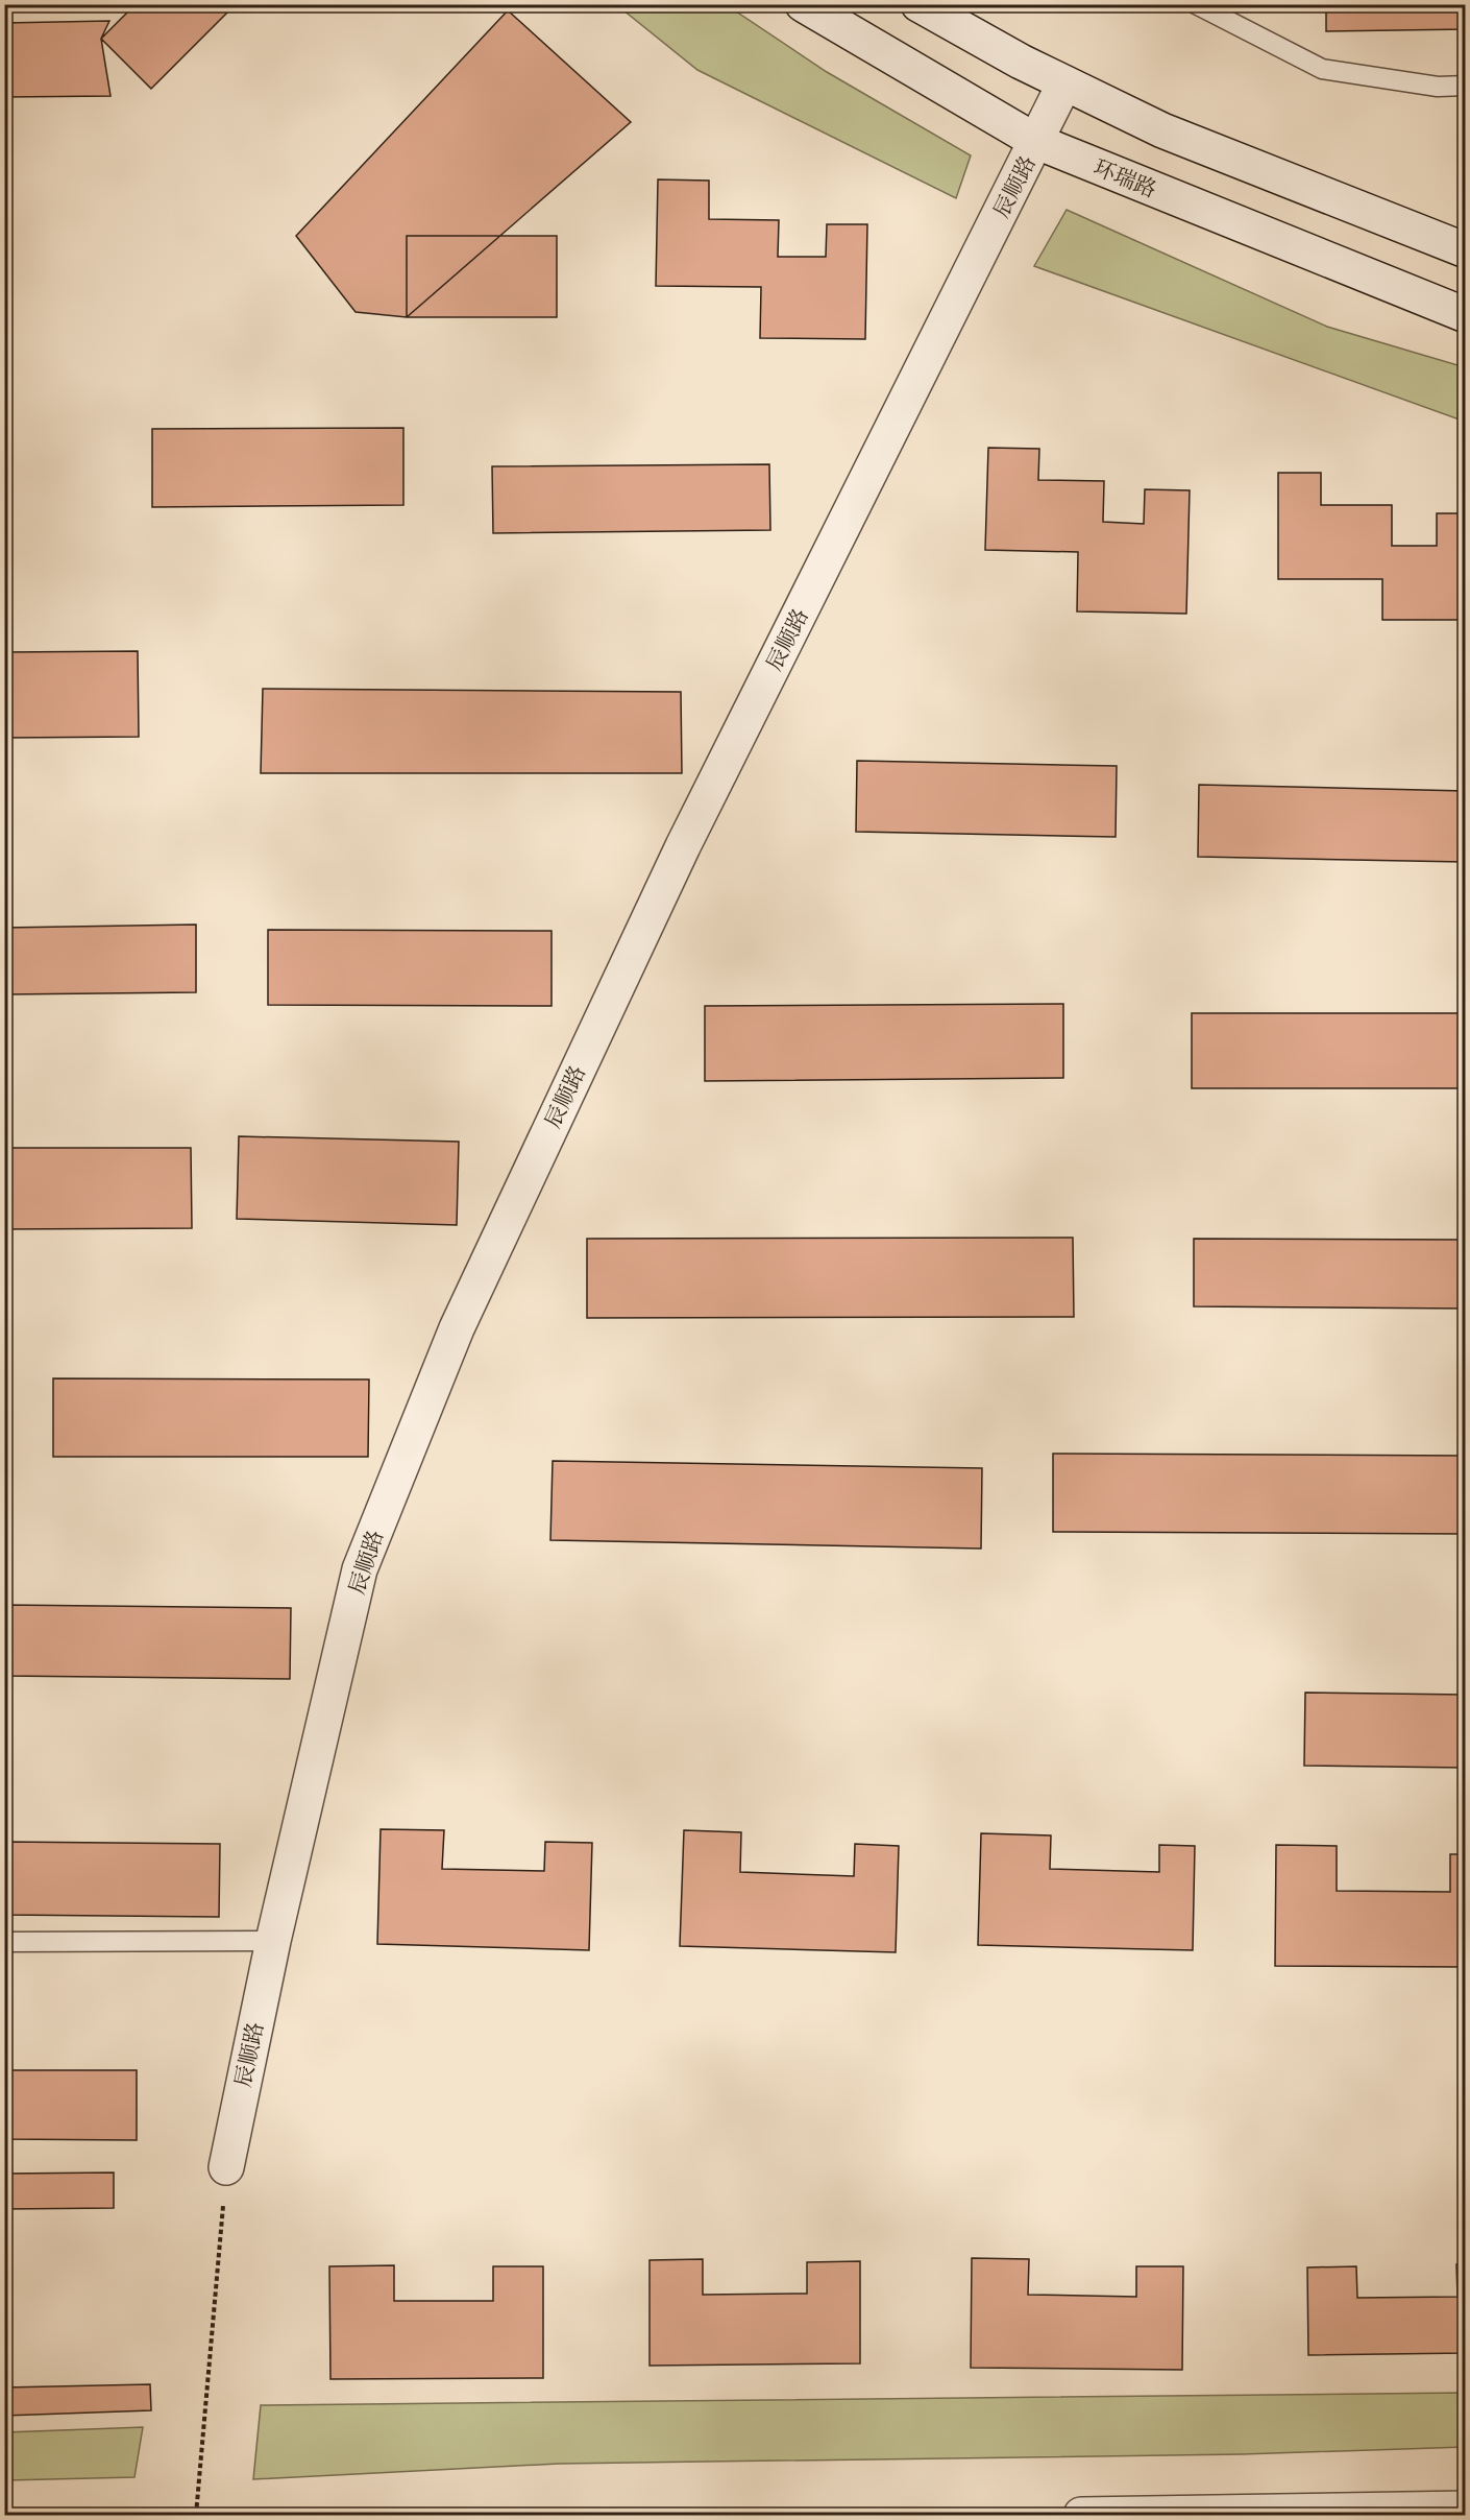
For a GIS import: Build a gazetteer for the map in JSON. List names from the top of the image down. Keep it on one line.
{"streets":{"street":["环瑞路","辰顺路"]},"crossings":[["环瑞路","辰顺路"]]}
